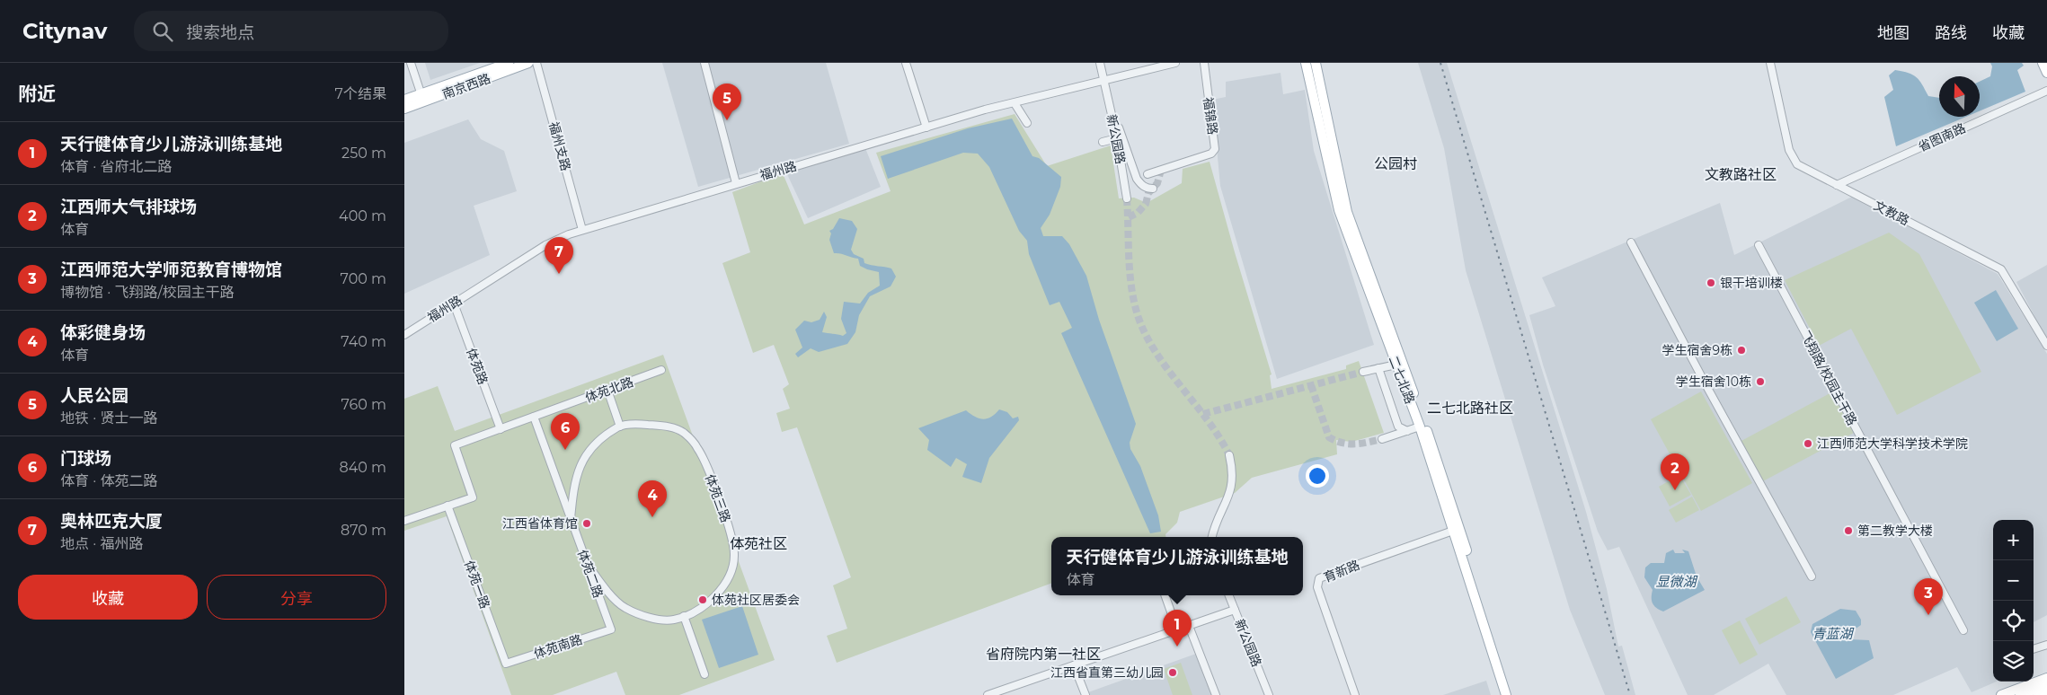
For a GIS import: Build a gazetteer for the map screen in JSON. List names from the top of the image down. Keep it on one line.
{"streets":{"main road":["南京西路","二七北路"],"street":["福锦路","省图南路","新公园路","福州支路","福州路","文教路","体苑路","飞翔路/校园主干路","体苑北路","体苑三路","育新路","体苑二路","体苑一路","体苑南路"]},"crossings":[["省图南路","文教路"],["新公园路","福州路"],["福州支路","福州路"],["福州路","体苑路"],["体苑路","体苑北路"],["二七北路","育新路"],["体苑北路","体苑二路"],["体苑北路","体苑一路"],["体苑二路","体苑南路"],["体苑一路","体苑南路"]],"districts":["公园村","文教路社区","二七北路社区","体苑社区","省府院内第一社区"],"water":["显微湖","青蓝湖"],"places":["银干培训楼","学生宿舍9栋","学生宿舍10栋","江西师范大学科学技术学院","江西省体育馆","第二教学大楼","体苑社区居委会","江西省直第三幼儿园"],"north":"top","page":{"header":"Citynav","search":"搜索地点","nav":["地图","路线","收藏"],"heading":["附近","7个结果"],"pins":["5","7","6","2","4","3","1"],"list":[{"mark":"1","name":"天行健体育少儿游泳训练基地","note":"体育 · 省府北二路","value":"250 m"},{"mark":"2","name":"江西师大气排球场","note":"体育","value":"400 m"},{"mark":"3","name":"江西师范大学师范教育博物馆","note":"博物馆 · 飞翔路/校园主干路","value":"700 m"},{"mark":"4","name":"体彩健身场","note":"体育","value":"740 m"},{"mark":"5","name":"人民公园","note":"地铁 · 贤士一路","value":"760 m"},{"mark":"6","name":"门球场","note":"体育 · 体苑二路","value":"840 m"},{"mark":"7","name":"奥林匹克大厦","note":"地点 · 福州路","value":"870 m"}],"map_buttons":["+","−"],"popup":["天行健体育少儿游泳训练基地","体育"],"buttons":["收藏","分享"]}}
